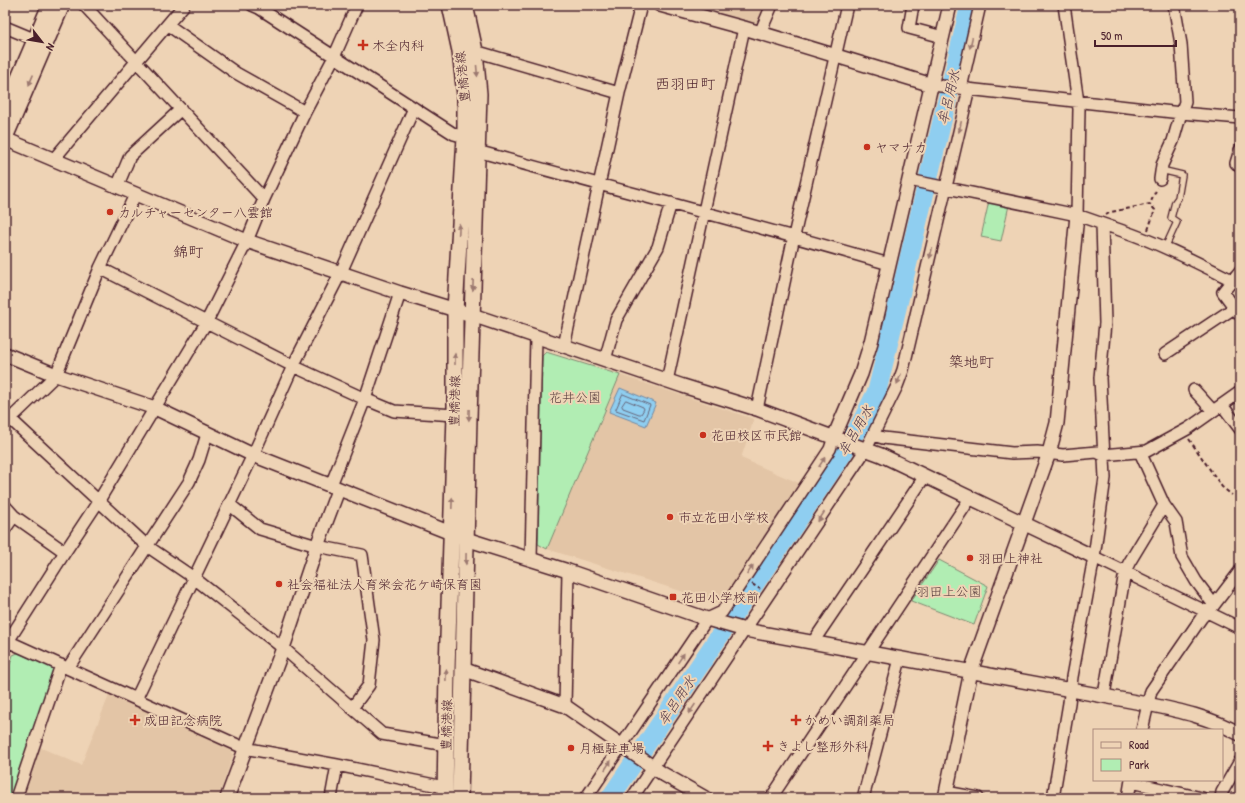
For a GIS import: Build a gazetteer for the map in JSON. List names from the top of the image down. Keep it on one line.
{"streets":{"main road":["豊橋港線"]},"districts":["西羽田町","錦町","築地町"],"water":["牟呂用水"],"parks":["花井公園","羽田上公園"],"places":{"health":["木全内科","成田記念病院","かめい調剤薬局","きよし整形外科"],"other":["ヤマナカ","カルチャーセンター八雲館","花田校区市民館","市立花田小学校","羽田上神社","社会福祉法人育栄会花ケ崎保育園","月極駐車場"],"transit":["花田小学校前"]},"legend":["Road","Park"],"scale_bar":"50 m","north":"bottom right"}
